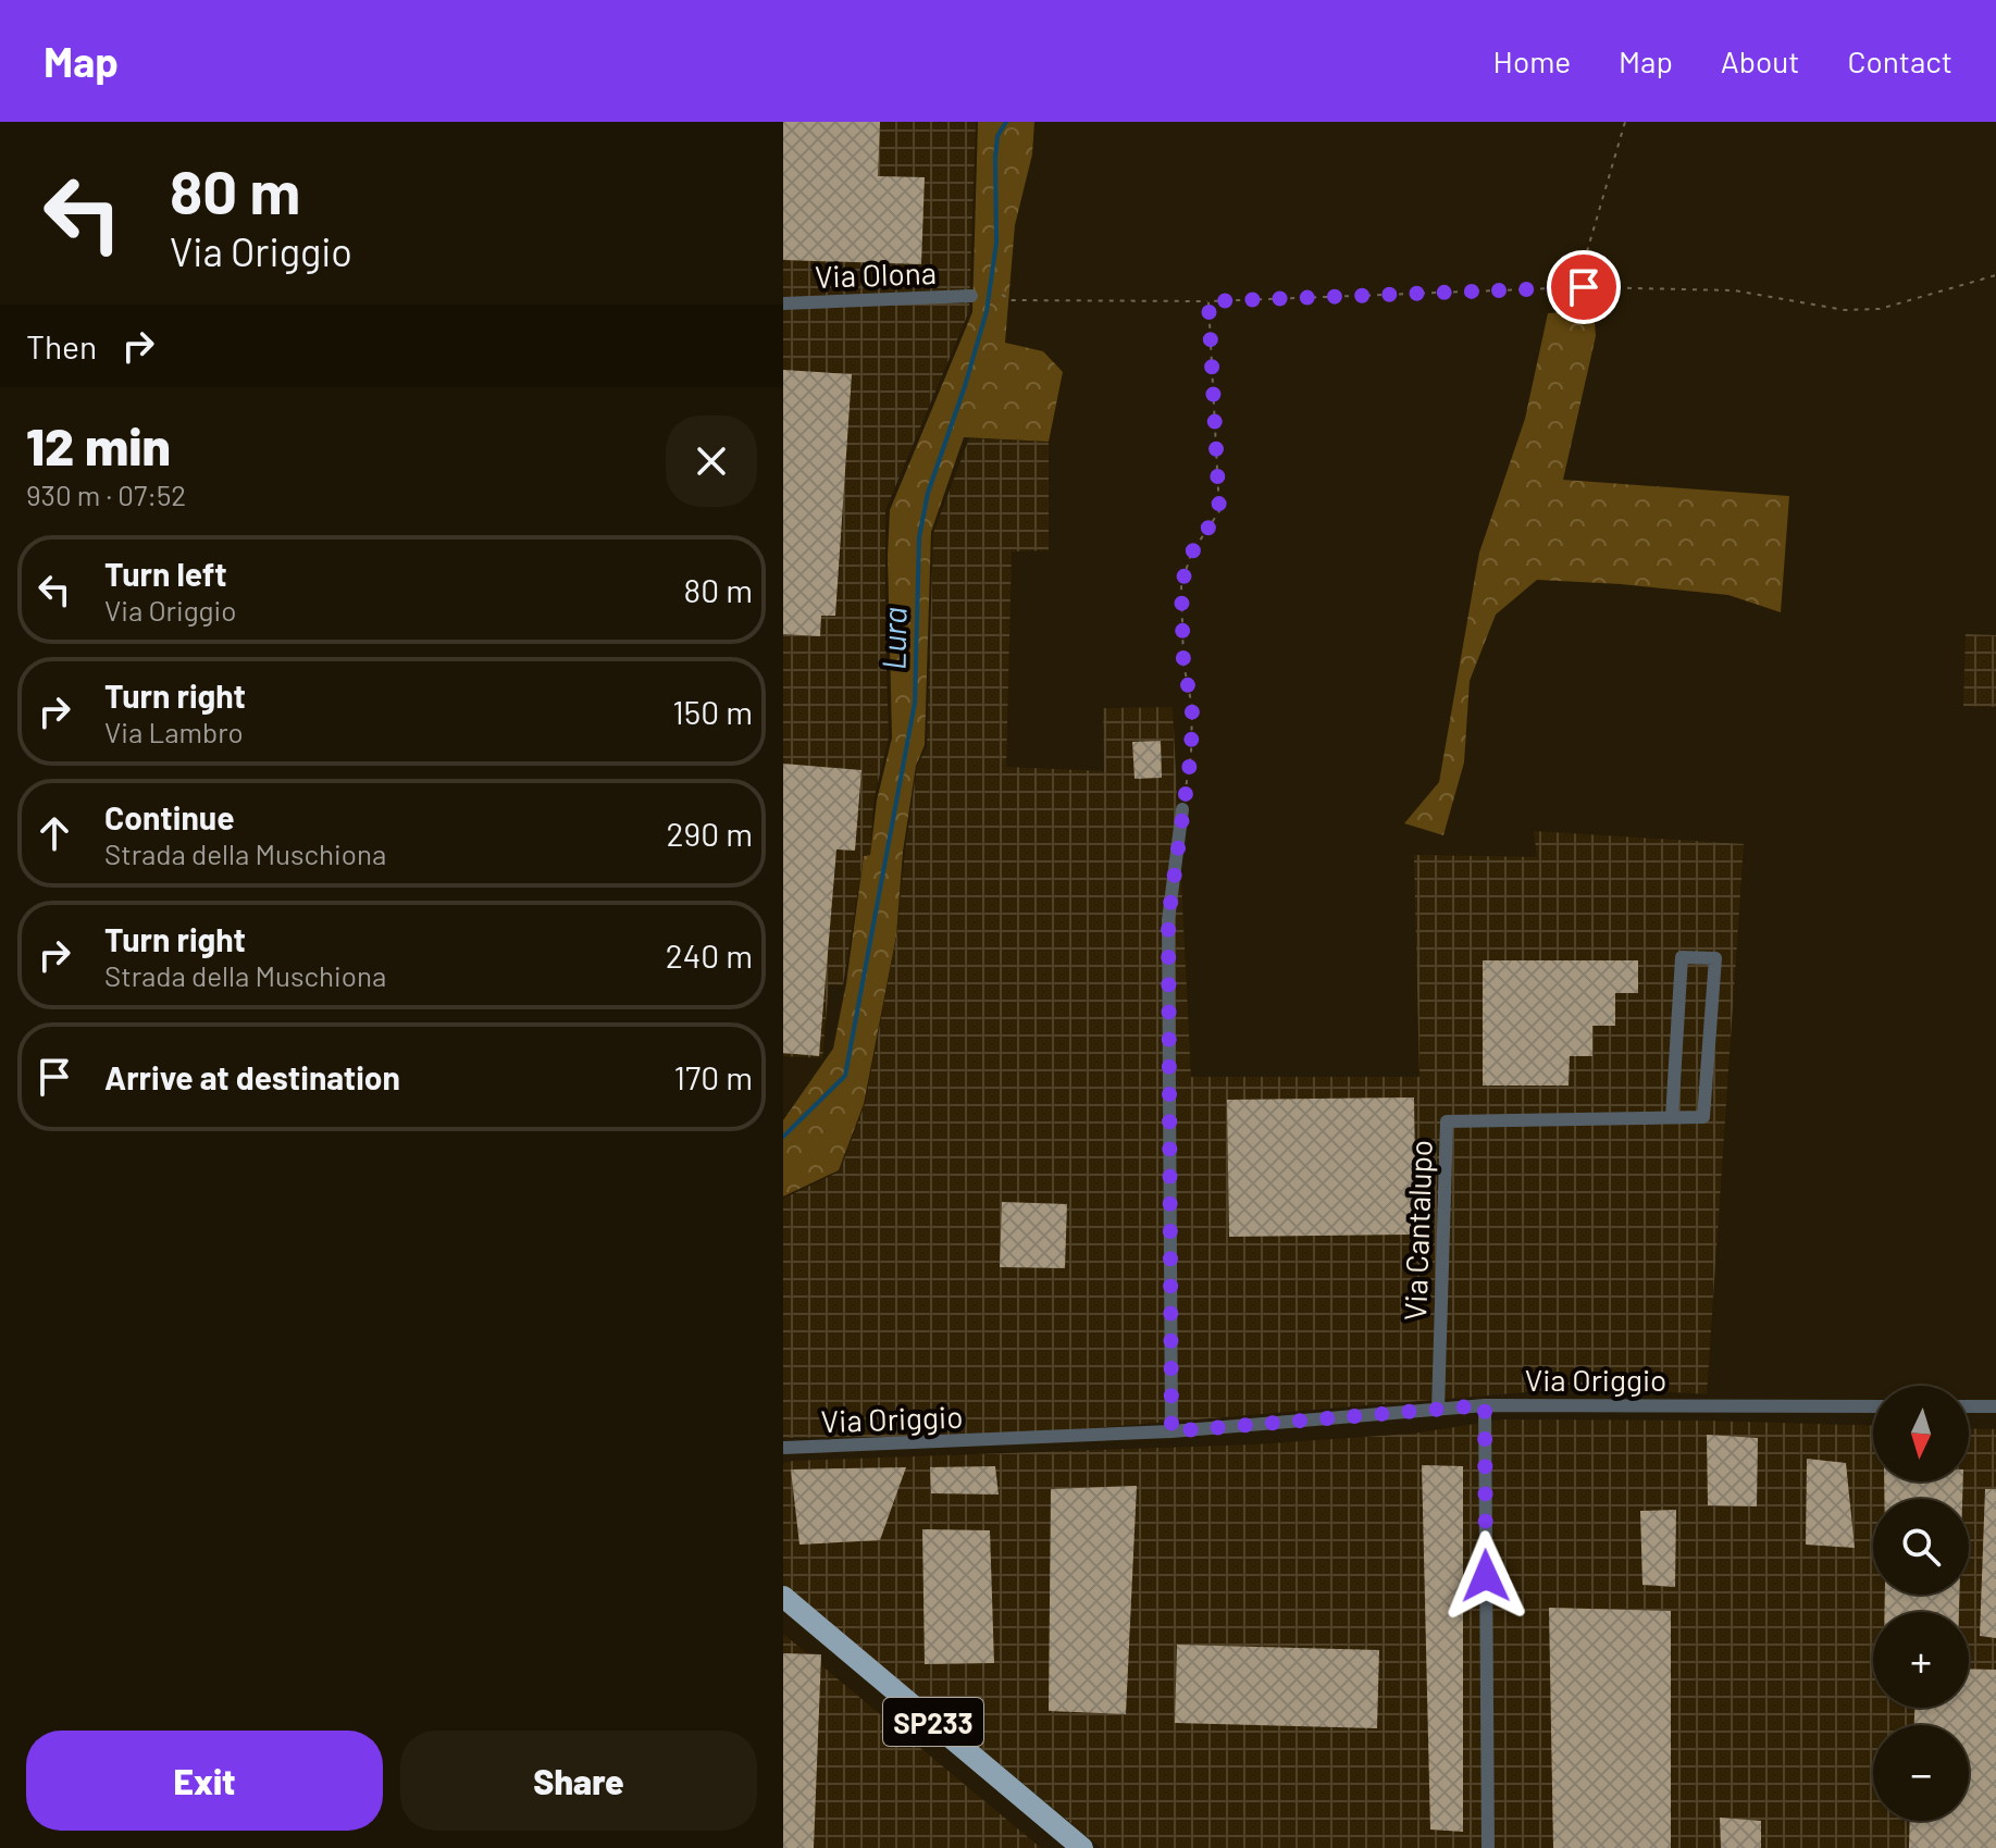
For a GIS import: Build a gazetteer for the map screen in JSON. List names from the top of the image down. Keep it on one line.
{"streets":{"main road":["SP233"],"street":["Via Olona","Via Cantalupo","Via Origgio"]},"crossings":[["Via Cantalupo","Via Origgio"]],"water":["Lura"],"north":"bottom","page":{"header":"Map","nav":["Home","Map","About","Contact"],"turn":["80 m","Via Origgio"],"then":"Then","heading":["12 min","930 m · 07:52"],"list":[{"name":"Turn left","note":"Via Origgio","value":"80 m"},{"name":"Turn right","note":"Via Lambro","value":"150 m"},{"name":"Continue","note":"Strada della Muschiona","value":"290 m"},{"name":"Turn right","note":"Strada della Muschiona","value":"240 m"},{"name":"Arrive at destination","value":"170 m"}],"map_buttons":["+","−"],"buttons":["Exit","Share"]}}
